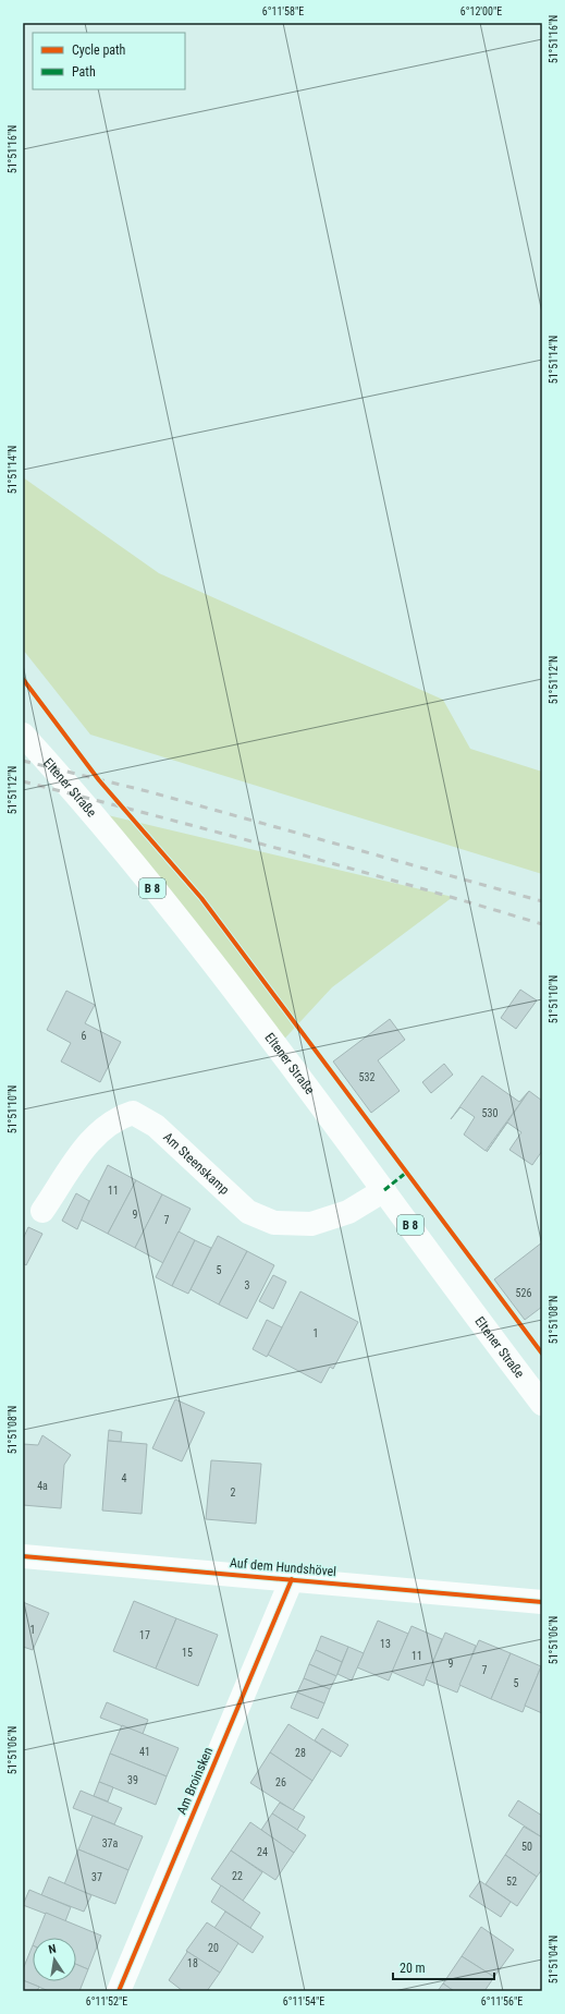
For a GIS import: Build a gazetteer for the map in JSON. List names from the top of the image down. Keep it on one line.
{"streets":{"street":["Eltener Straße","B 8","Am Steenskamp","Auf dem Hundshövel","Am Broinsken"]},"crossings":[["Eltener Straße","Am Steenskamp"],["Auf dem Hundshövel","Am Broinsken"]],"house_numbers":["6","532","530","11","9","7","5","3","526","1","4","4a","2","1","17","13","15","11","9","7","5","41","28","39","26","37a","50","24","22","37","52","20","18"],"legend":["Cycle path","Path"],"scale_bar":"20 m","north":"top","coordinates":["6°11'58\"E","6°12'00\"E","51°51'16\"N","51°51'14\"N","51°51'12\"N","51°51'10\"N","51°51'08\"N","51°51'06\"N","51°51'04\"N","6°11'52\"E","6°11'54\"E","6°11'56\"E"]}
